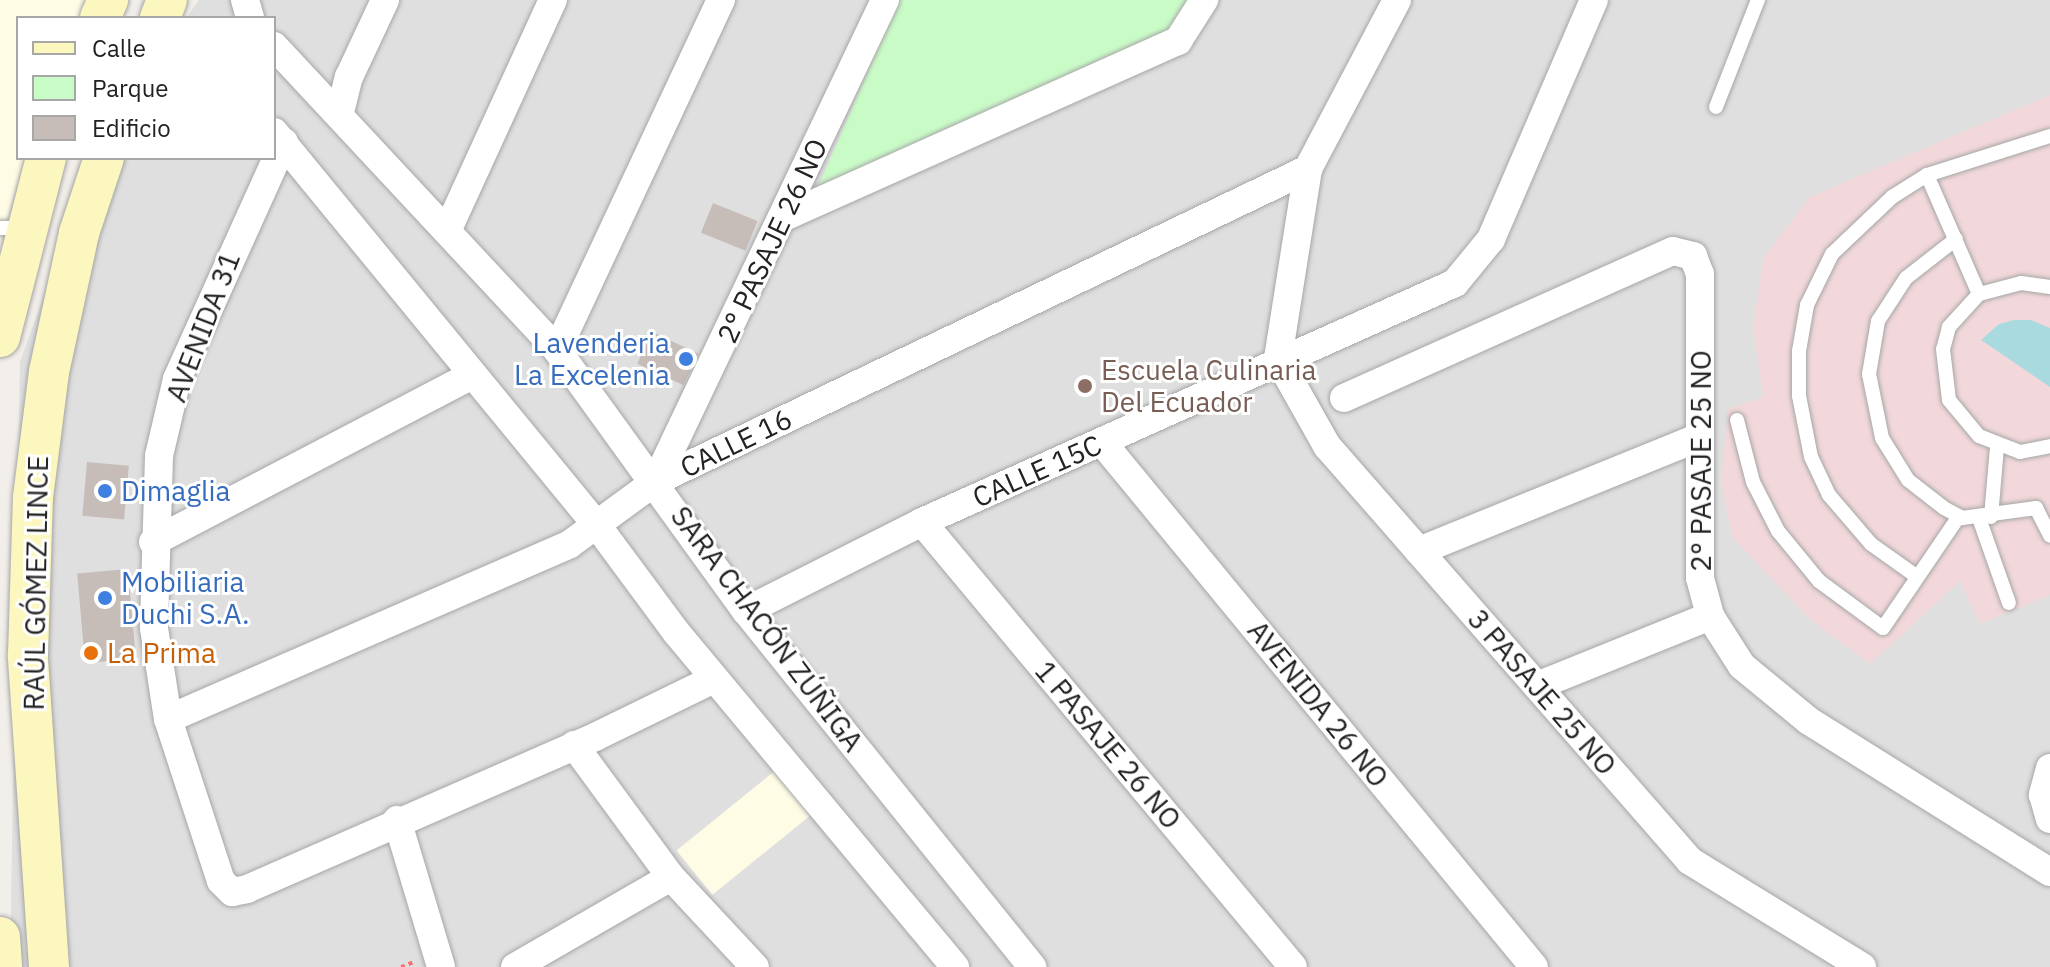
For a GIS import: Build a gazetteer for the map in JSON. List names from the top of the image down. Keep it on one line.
{"streets":{"main road":["RAÚL GÓMEZ LINCE"],"street":["2° PASAJE 26 NO","AVENIDA 31","CALLE 16","2° PASAJE 25 NO","CALLE 15C","SARA CHACÓN ZÚÑIGA","3 PASAJE 25 NO","AVENIDA 26 NO","1 PASAJE 26 NO"]},"crossings":[["2° PASAJE 26 NO","CALLE 16"],["2° PASAJE 26 NO","SARA CHACÓN ZÚÑIGA"],["AVENIDA 31","CALLE 16"],["CALLE 16","SARA CHACÓN ZÚÑIGA"],["CALLE 15C","SARA CHACÓN ZÚÑIGA"],["CALLE 15C","3 PASAJE 25 NO"],["CALLE 15C","AVENIDA 26 NO"],["CALLE 15C","1 PASAJE 26 NO"]],"places":["Lavenderia La Excelenia","Escuela Culinaria Del Ecuador","Dimaglia","Mobiliaria Duchi S.A.","La Prima"],"legend":["Calle","Parque","Edificio"]}
